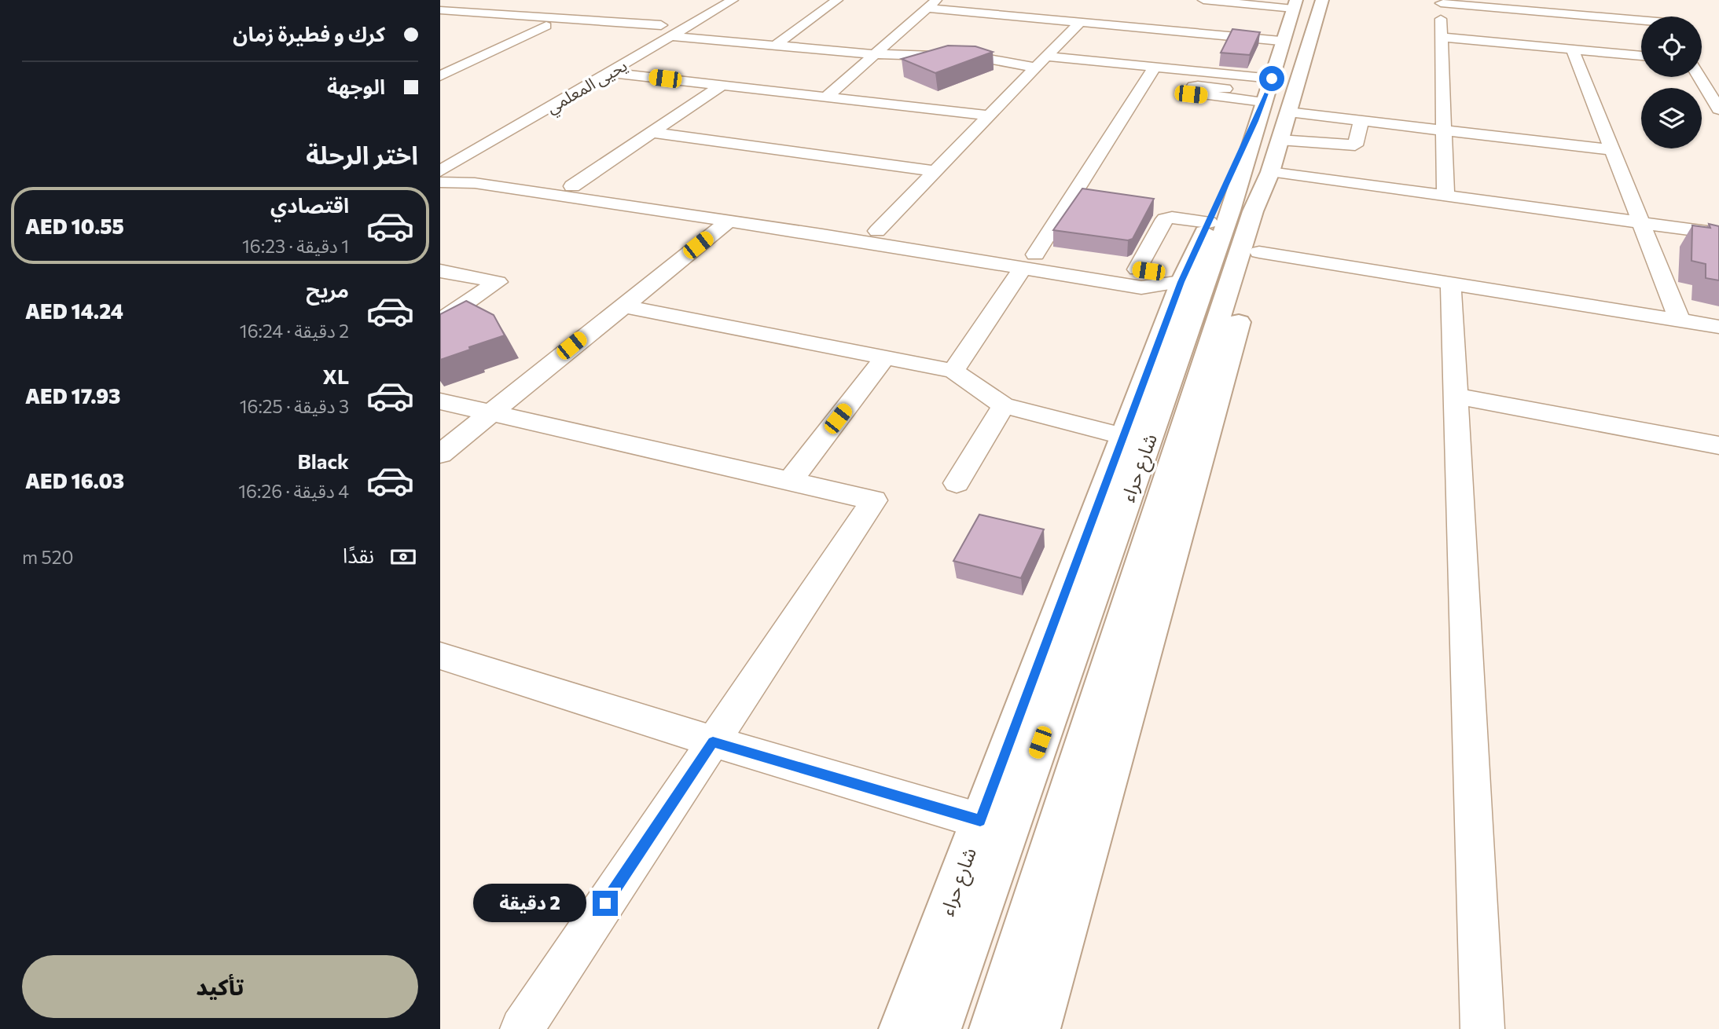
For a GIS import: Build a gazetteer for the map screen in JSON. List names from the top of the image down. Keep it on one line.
{"streets":{"main road":["شارع حراء"],"street":["يحيى المعلمي"]},"page":{"banner":["كرك و فطيرة زمان","الوجهة"],"heading":"اختر الرحلة","list":[{"name":"اقتصادي","note":"1 دقيقة · 16:23","value":"AED 10.55"},{"name":"مريح","note":"2 دقيقة · 16:24","value":"AED 14.24"},{"name":"XL","note":"3 دقيقة · 16:25","value":"AED 17.93"},{"name":"Black","note":"4 دقيقة · 16:26","value":"AED 16.03"}],"pay":["نقدًا","520 m"],"bubble":"2 دقيقة","buttons":"تأكيد"}}
